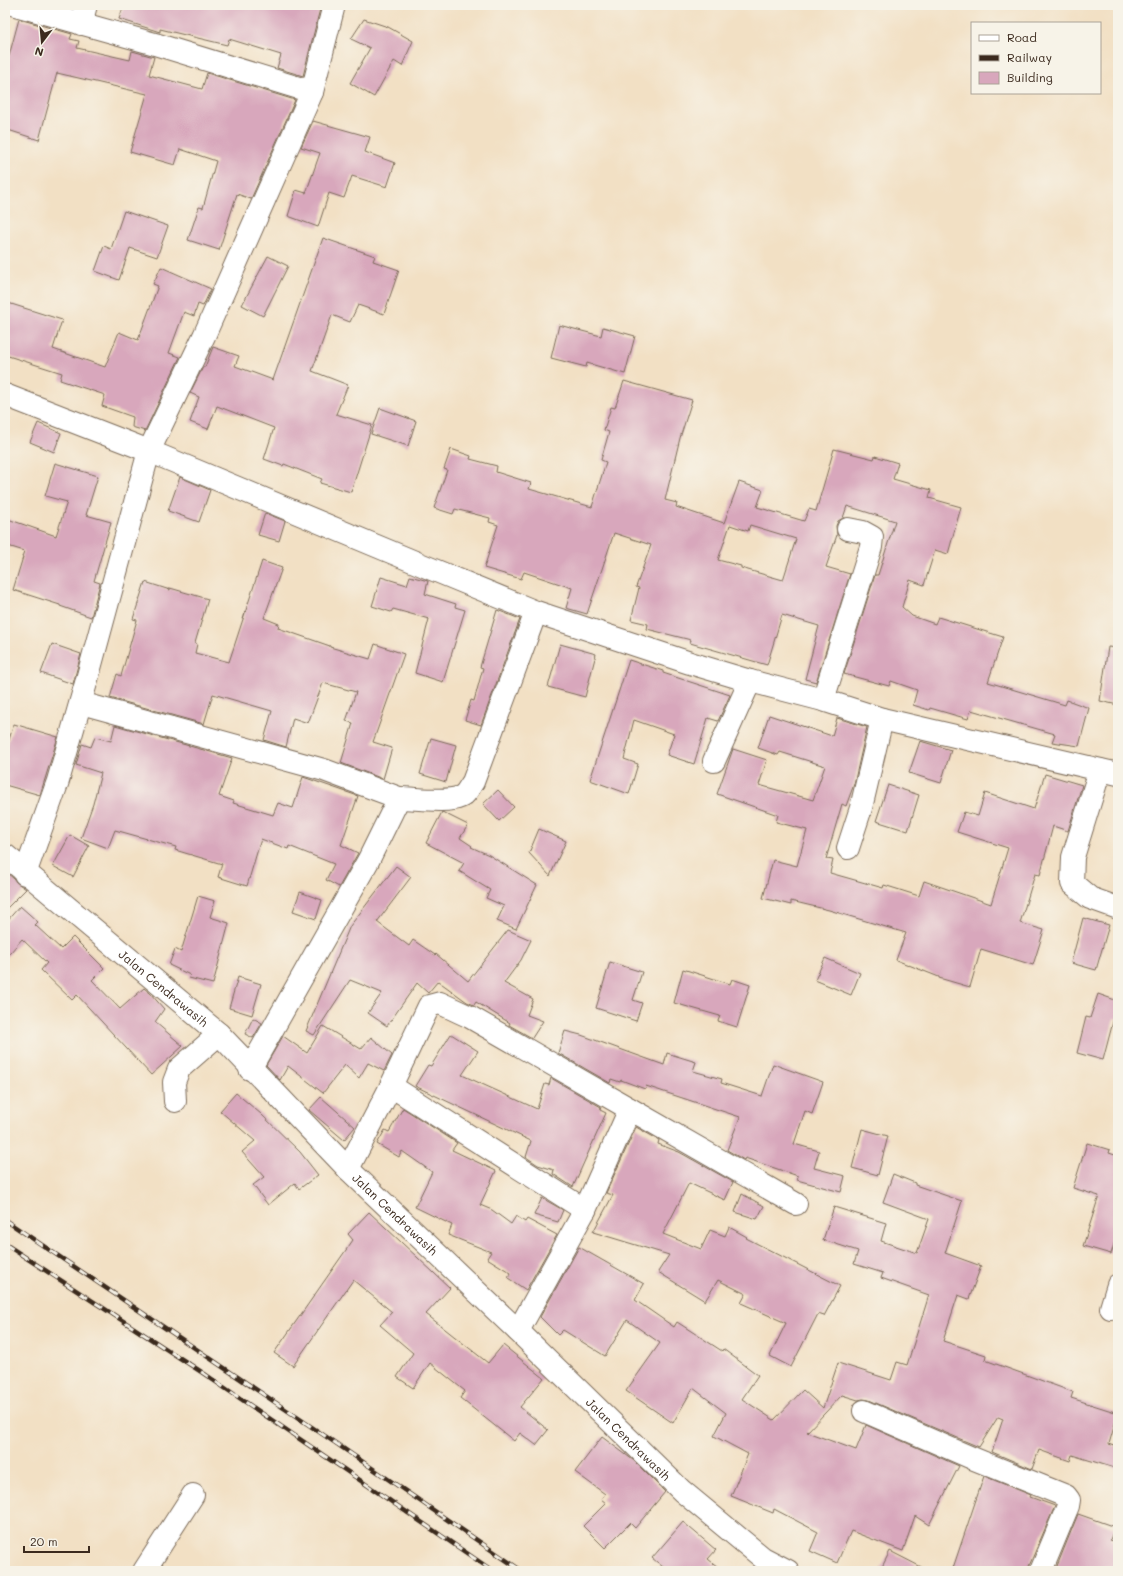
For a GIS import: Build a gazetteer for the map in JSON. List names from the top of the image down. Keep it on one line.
{"streets":{"street":["Jalan Cendrawasih"]},"legend":["Road","Railway","Building"],"scale_bar":"20 m","north":"bottom"}
